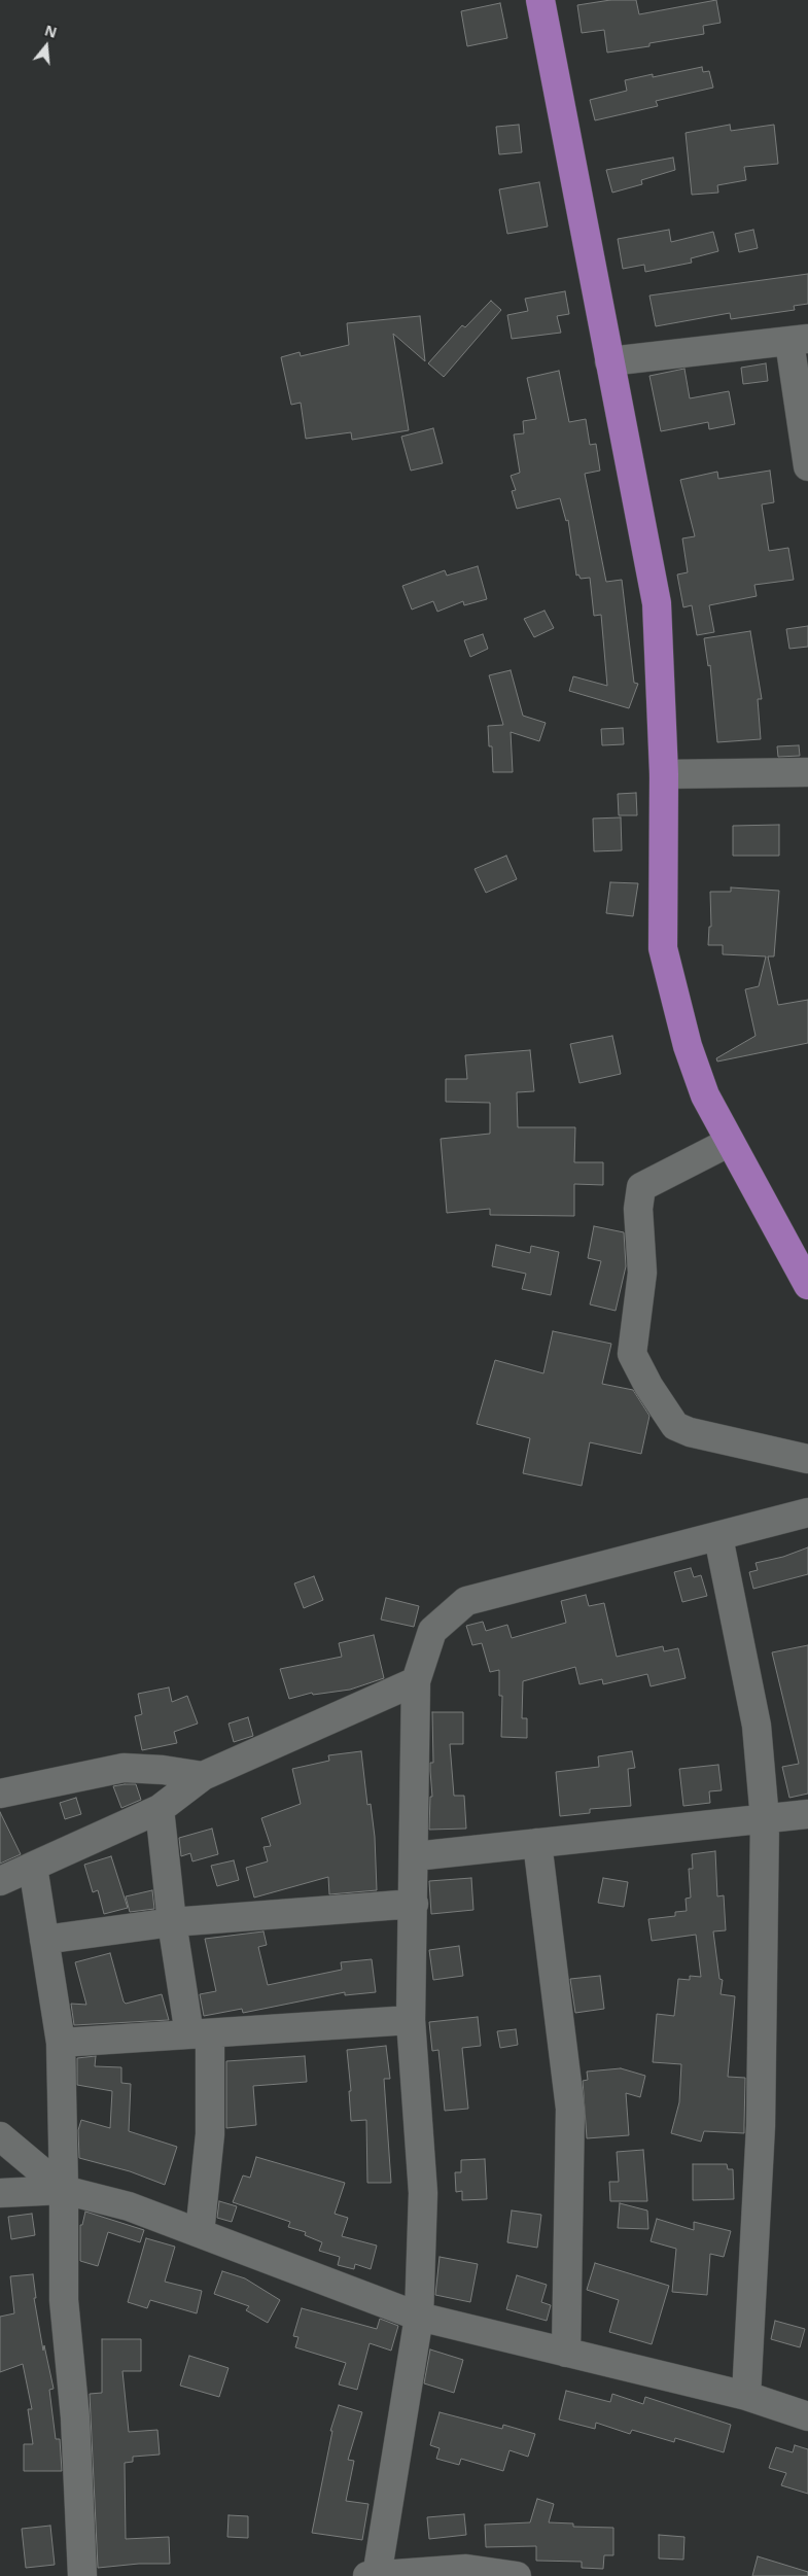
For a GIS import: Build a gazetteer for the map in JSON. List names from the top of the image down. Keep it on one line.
{"north":"top"}
